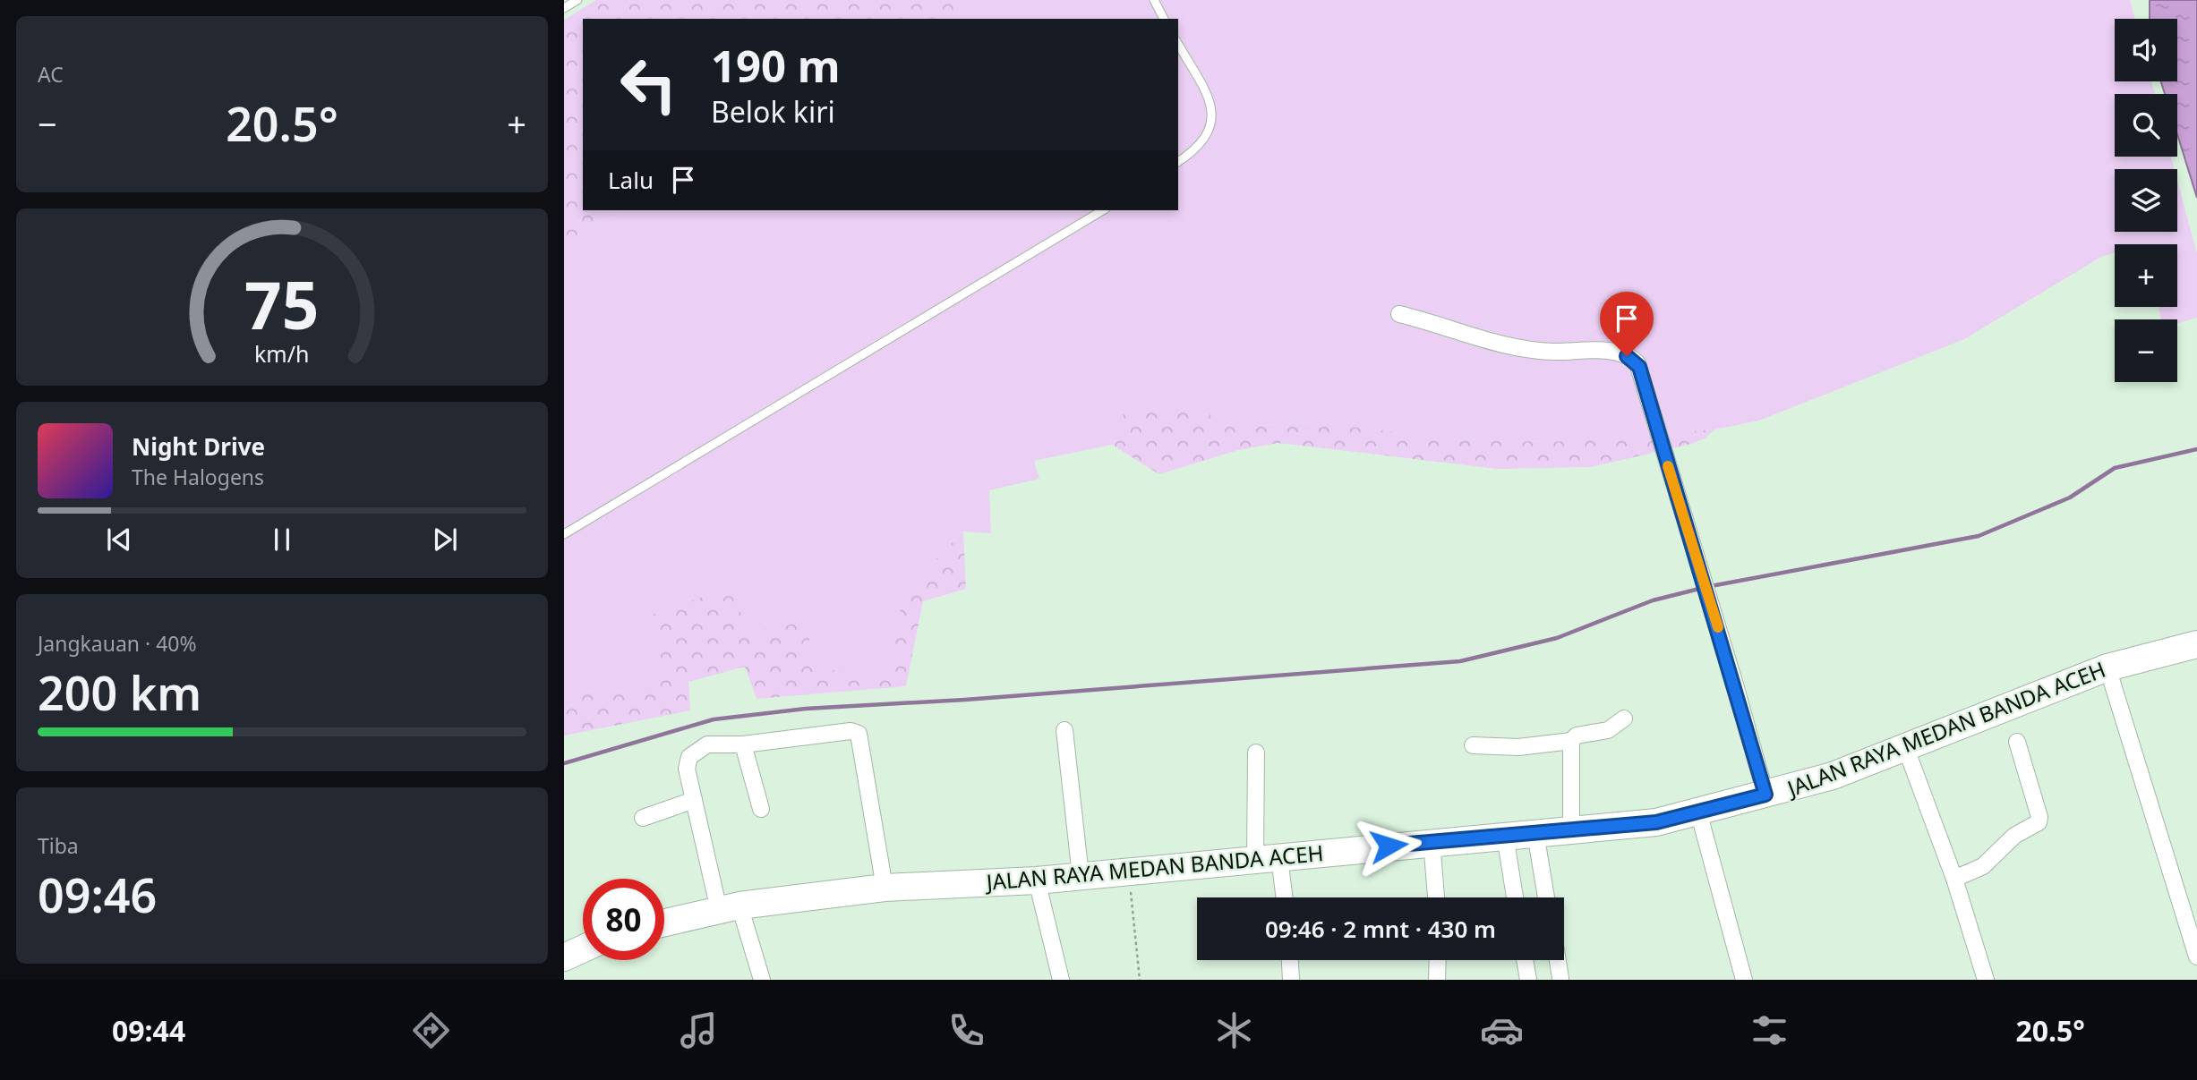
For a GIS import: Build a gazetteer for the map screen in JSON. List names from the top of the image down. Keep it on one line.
{"streets":{"highway":["JALAN RAYA MEDAN BANDA ACEH"]},"page":{"tile":["AC",["Jangkauan · 40%","200 km"],["Tiba","09:46"]],"map_buttons":["+","−"],"turn":["190 m","Belok kiri"],"heat":["−","20.5°","+"],"then":"Lalu","song":["Night Drive","The Halogens"],"limit":"80","trip":"09:46 · 2 mnt · 430 m","tabs":["09:44","20.5°"],"gauge":["75","km/h"]}}
